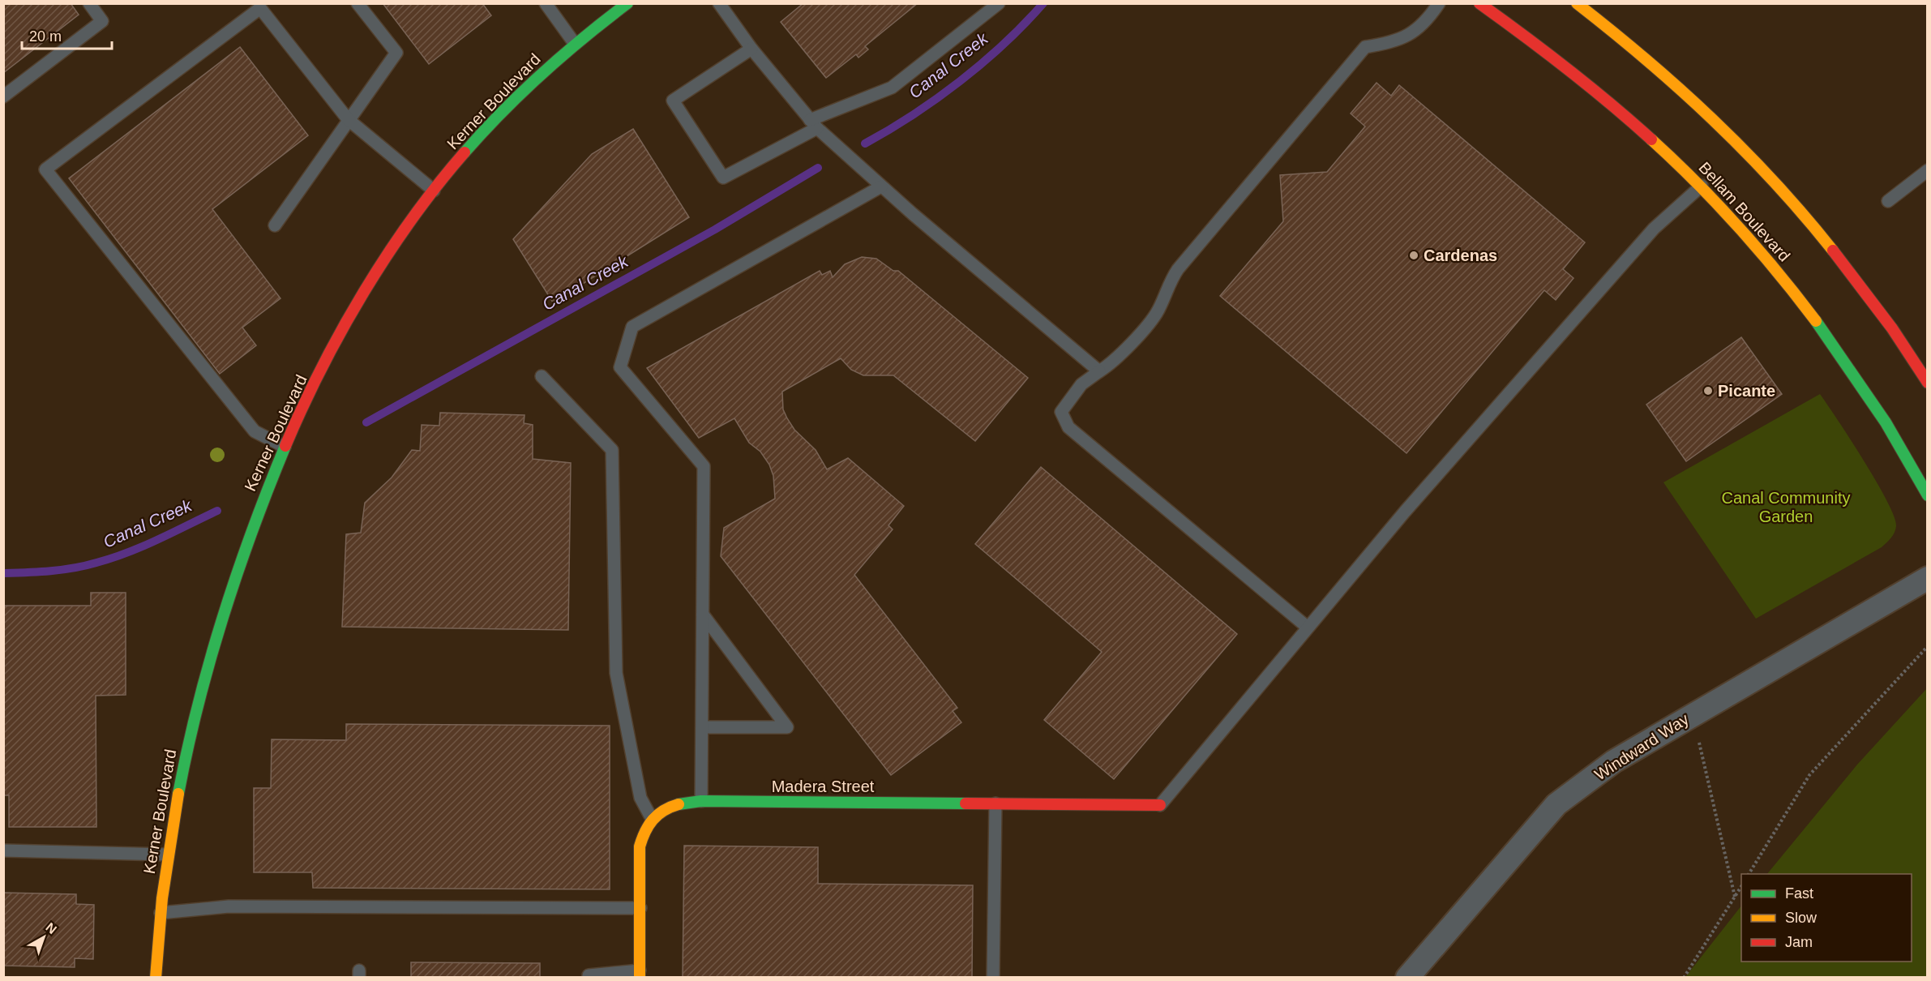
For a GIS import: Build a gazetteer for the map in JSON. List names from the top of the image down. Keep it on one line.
{"streets":{"street":["Kerner Boulevard","Bellam Boulevard","Windward Way","Madera Street"]},"water":["Canal Creek"],"parks":["Canal Community Garden"],"places":["Cardenas","Picante"],"legend":["Fast","Slow","Jam"],"scale_bar":"20 m","north":"top right"}
